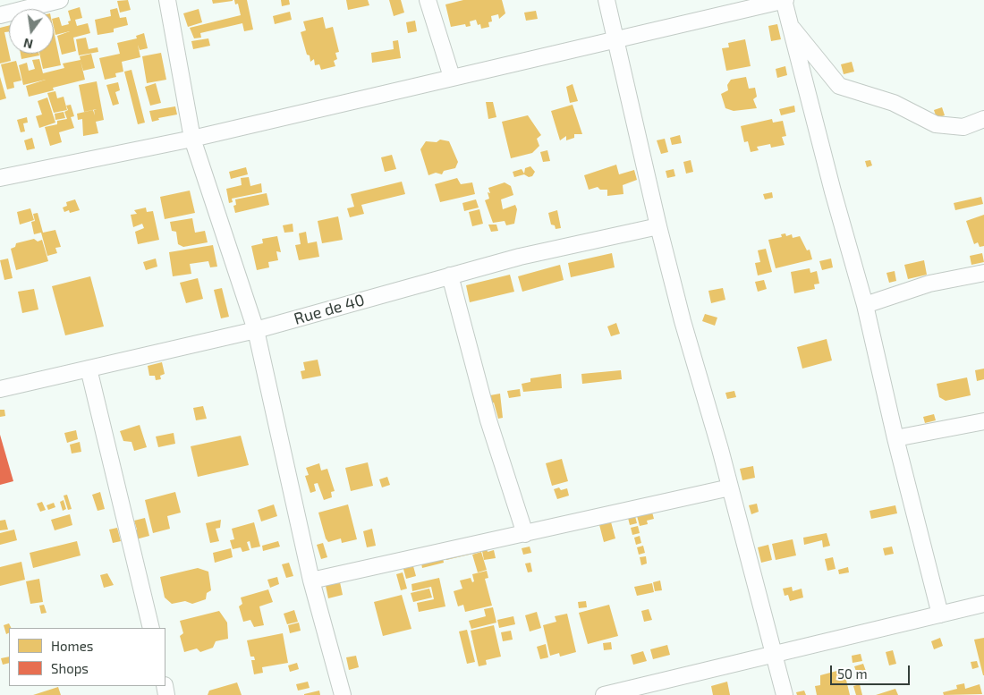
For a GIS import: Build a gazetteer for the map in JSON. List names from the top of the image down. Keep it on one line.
{"streets":{"street":["Rue de 40"]},"legend":["Homes","Shops"],"scale_bar":"50 m","north":"bottom"}
